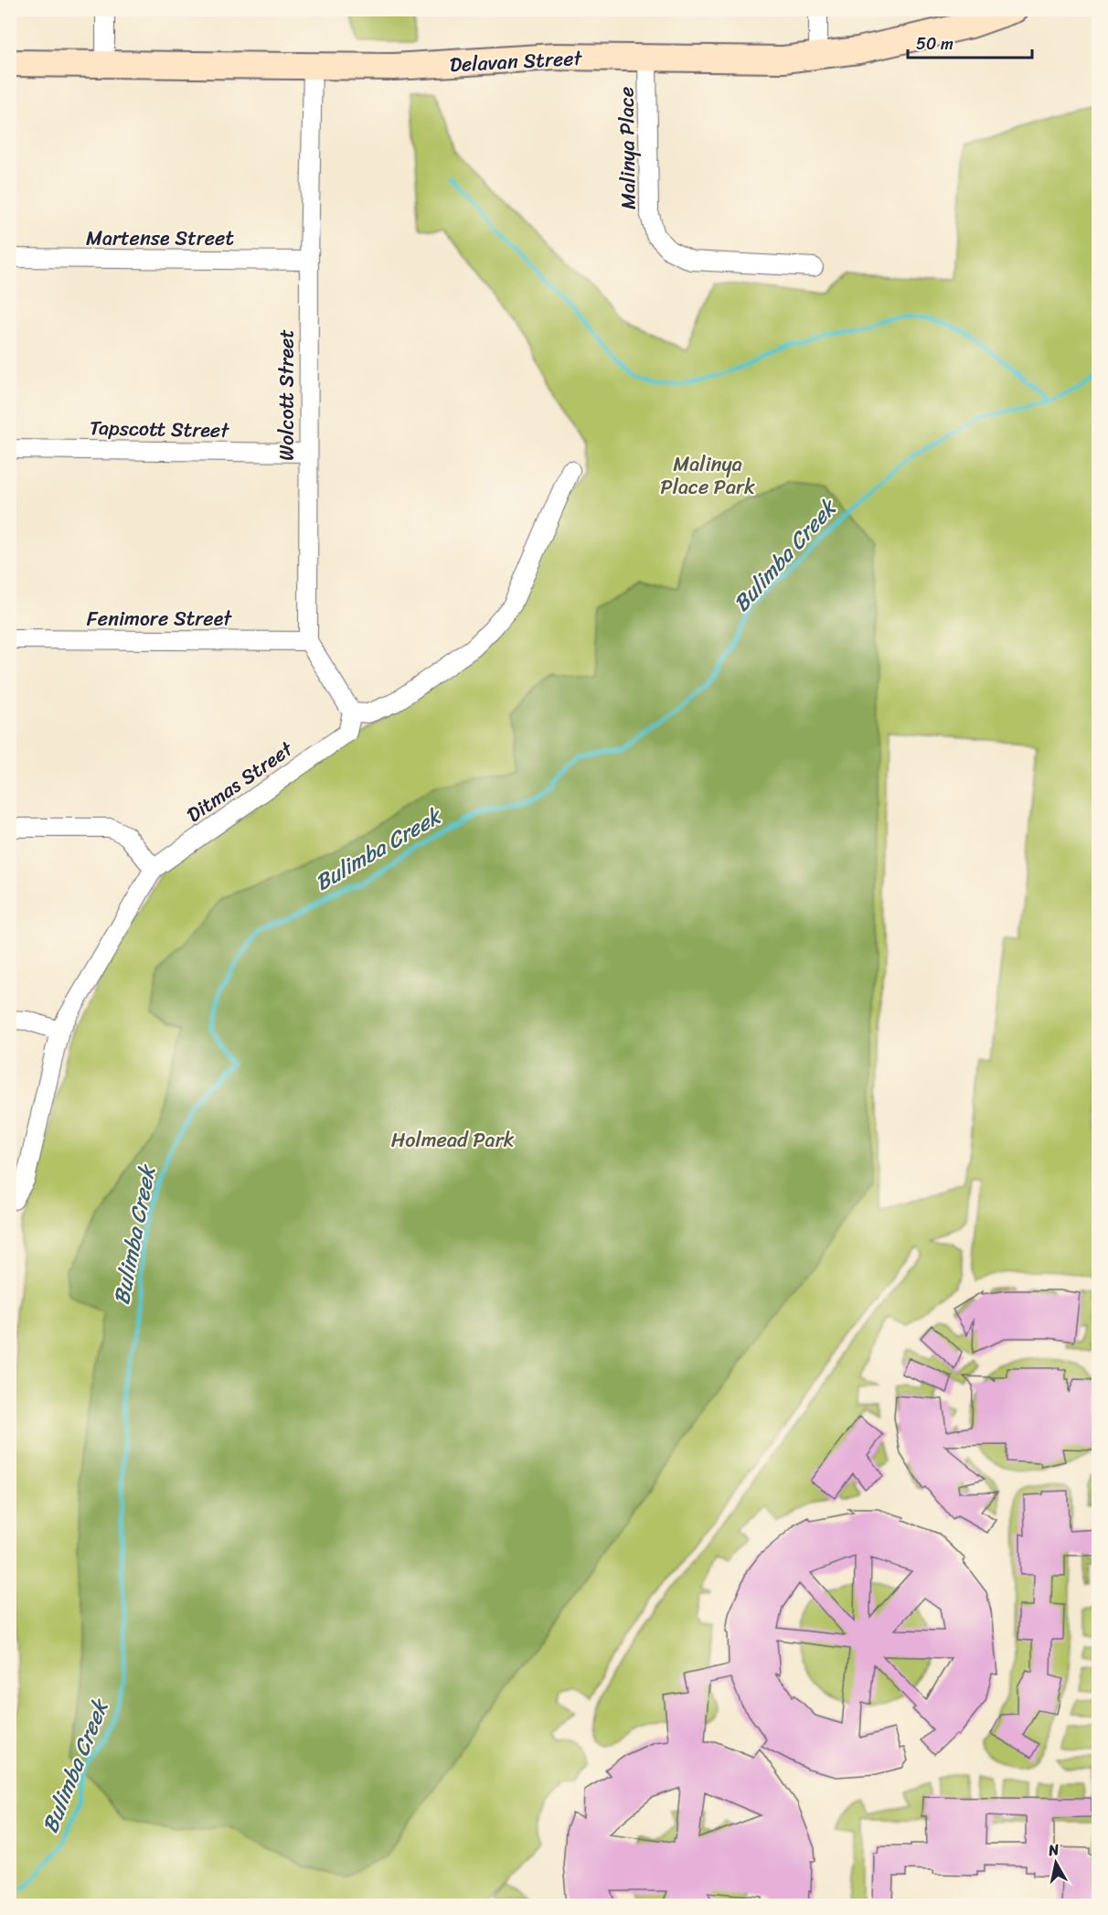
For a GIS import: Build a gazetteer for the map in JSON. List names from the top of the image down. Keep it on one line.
{"streets":{"street":["Delavan Street","Malinya Place","Martense Street","Wolcott Street","Tapscott Street","Fenimore Street","Ditmas Street"]},"crossings":[["Delavan Street","Malinya Place"],["Delavan Street","Wolcott Street"],["Martense Street","Wolcott Street"],["Wolcott Street","Tapscott Street"],["Wolcott Street","Fenimore Street"]],"water":["Bulimba Creek"],"parks":["Malinya Place Park","Holmead Park"],"scale_bar":"50 m","north":"top"}
